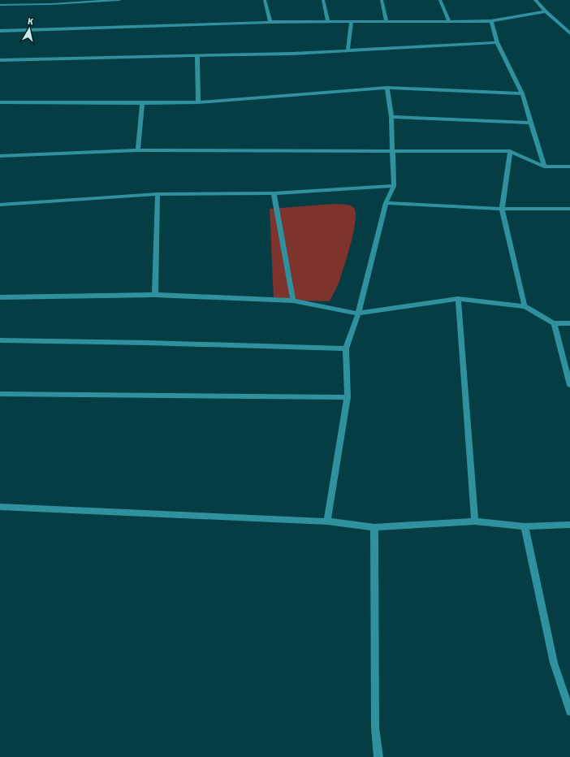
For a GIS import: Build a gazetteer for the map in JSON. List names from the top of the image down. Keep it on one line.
{"north":"top"}
